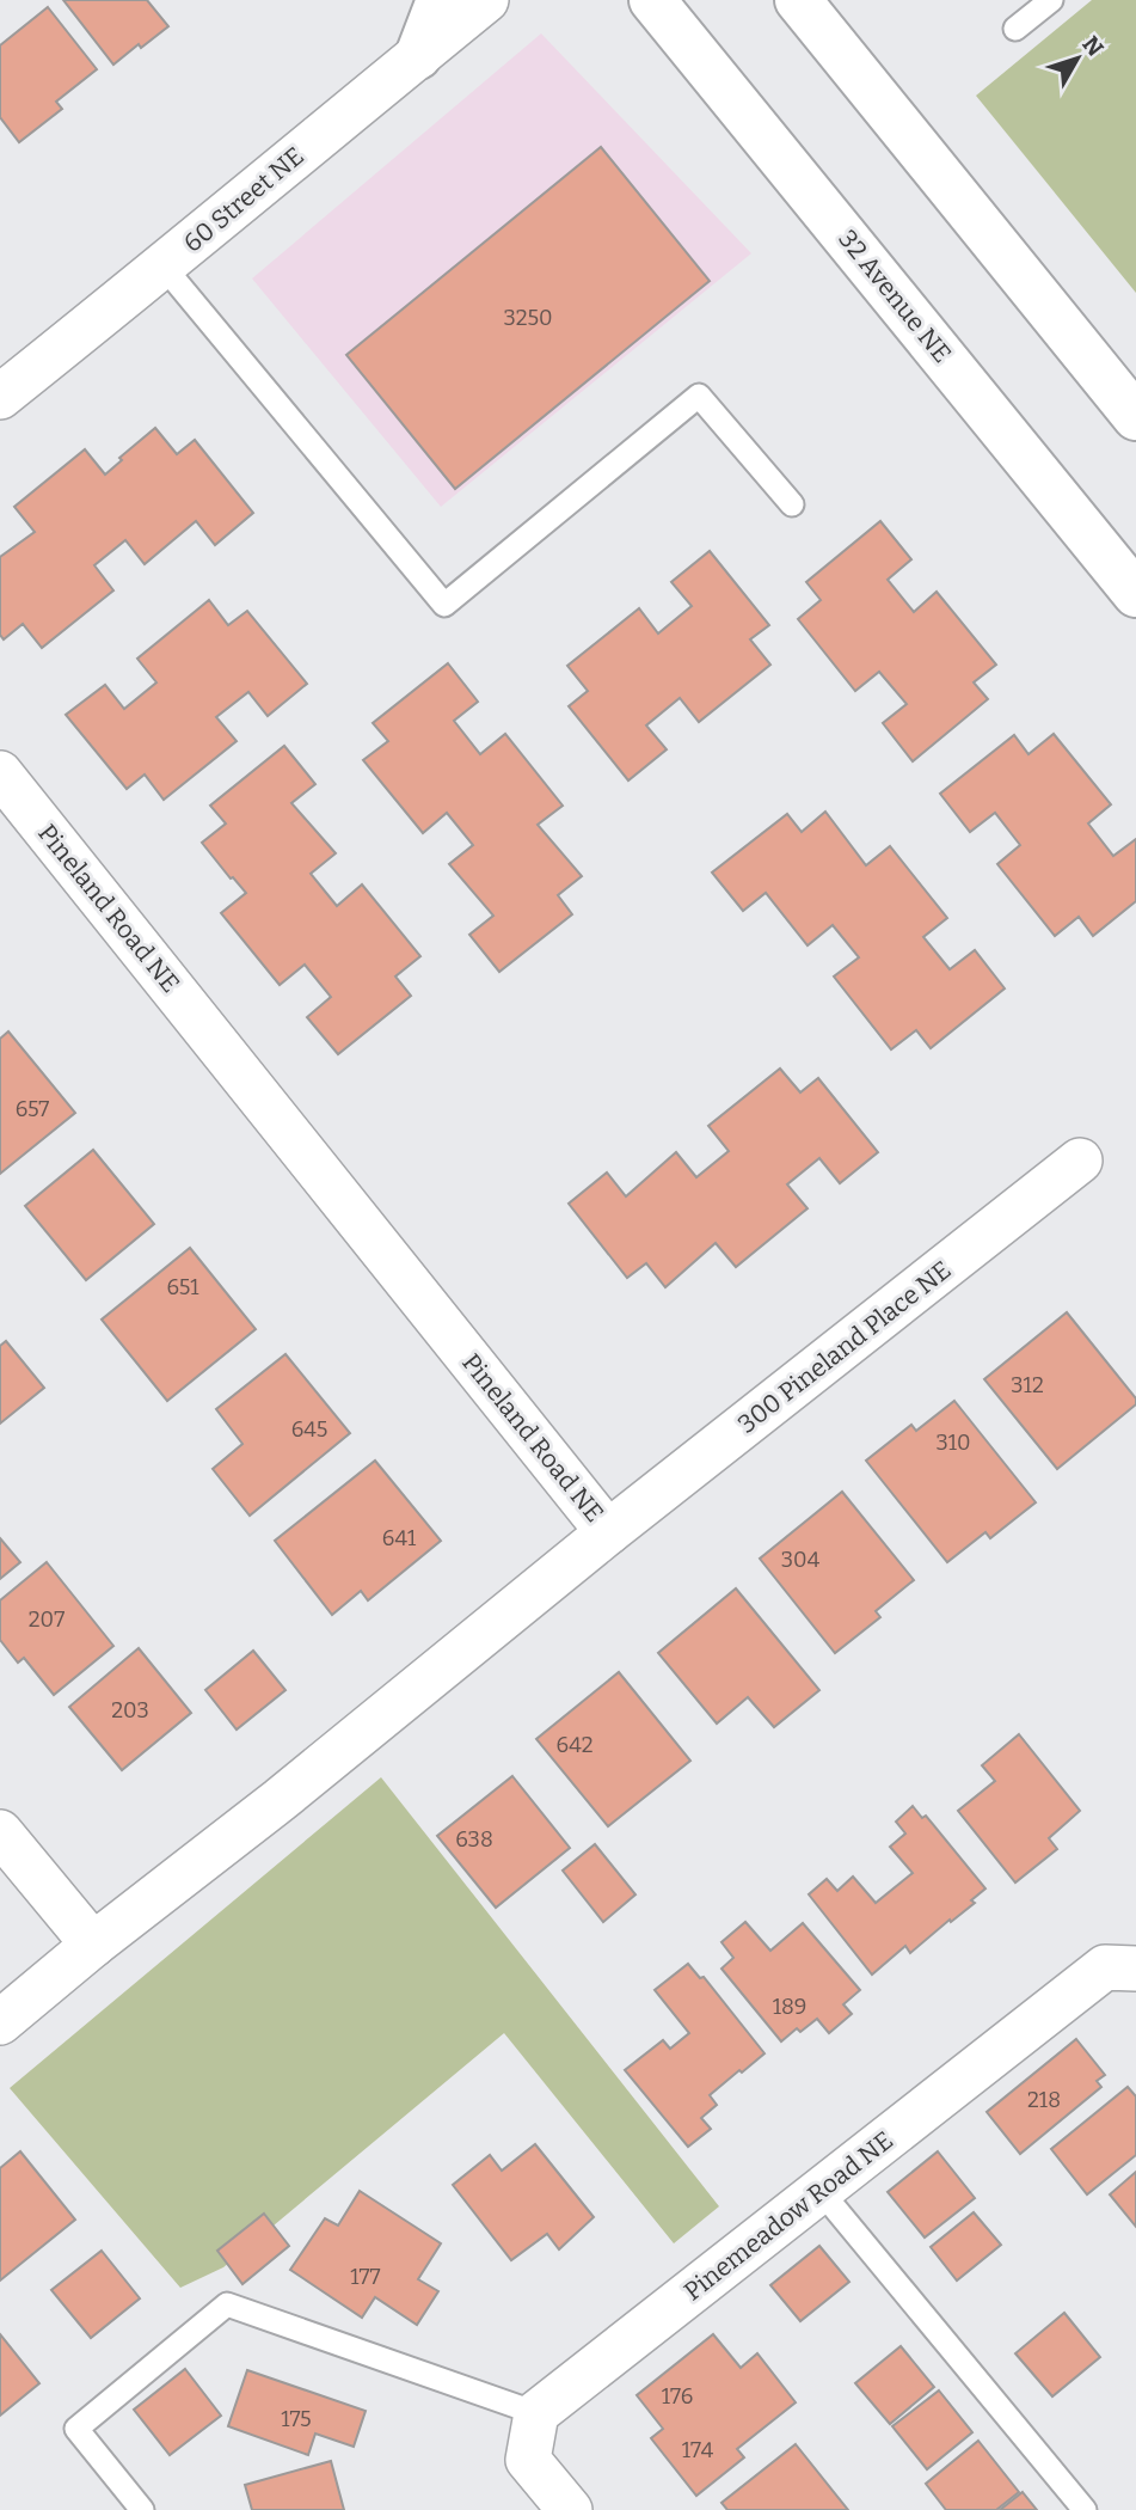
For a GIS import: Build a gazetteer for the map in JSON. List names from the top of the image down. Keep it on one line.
{"streets":{"main road":["32 Avenue NE"],"street":["60 Street NE","Pineland Road NE","300 Pineland Place NE","Pinemeadow Road NE"]},"crossings":[["Pineland Road NE","300 Pineland Place NE"]],"house_numbers":["3250","657","651","312","645","310","641","304","207","203","642","638","189","218","177","176","175","174"],"north":"top right"}
